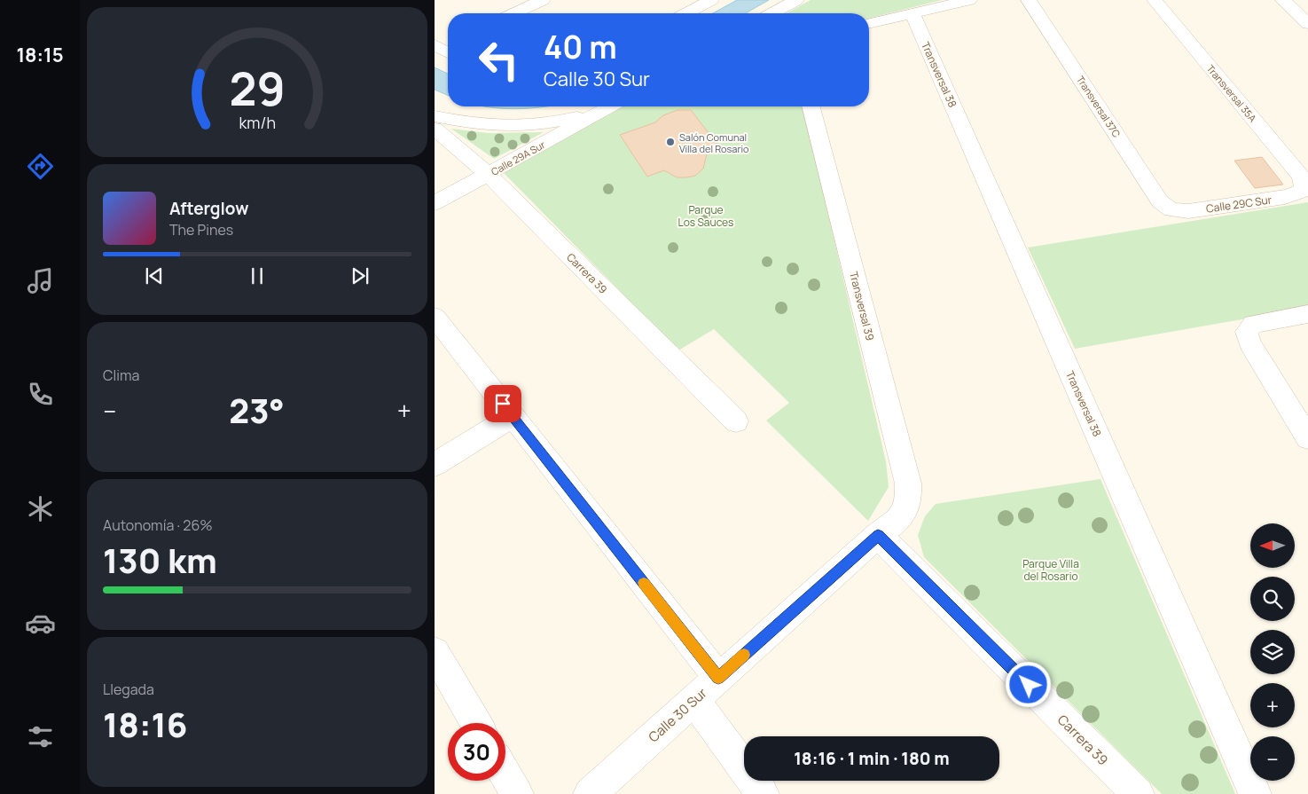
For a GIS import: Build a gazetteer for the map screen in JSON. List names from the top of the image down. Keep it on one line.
{"streets":{"street":["Transversal 38","Transversal 35A","Transversal 37C","Calle 29A Sur","Calle 29C Sur","Carrera 39","Transversal 39","Calle 30 Sur"]},"crossings":[["Transversal 35A","Calle 29C Sur"],["Transversal 37C","Calle 29C Sur"],["Calle 29A Sur","Carrera 39"],["Carrera 39","Calle 30 Sur"],["Transversal 39","Calle 30 Sur"]],"parks":["Parque Los Sauces","Parque Villa del Rosario"],"places":["Salón Comunal Villa del Rosario"],"north":"left","page":{"tabs":"18:15","turn":["40 m","Calle 30 Sur"],"song":["Afterglow","The Pines"],"tile":["Clima",["Autonomía · 26%","130 km"],["Llegada","18:16"]],"heat":["−","23°","+"],"map_buttons":["+","−"],"limit":"30","trip":"18:16 · 1 min · 180 m","gauge":["29","km/h"]}}
